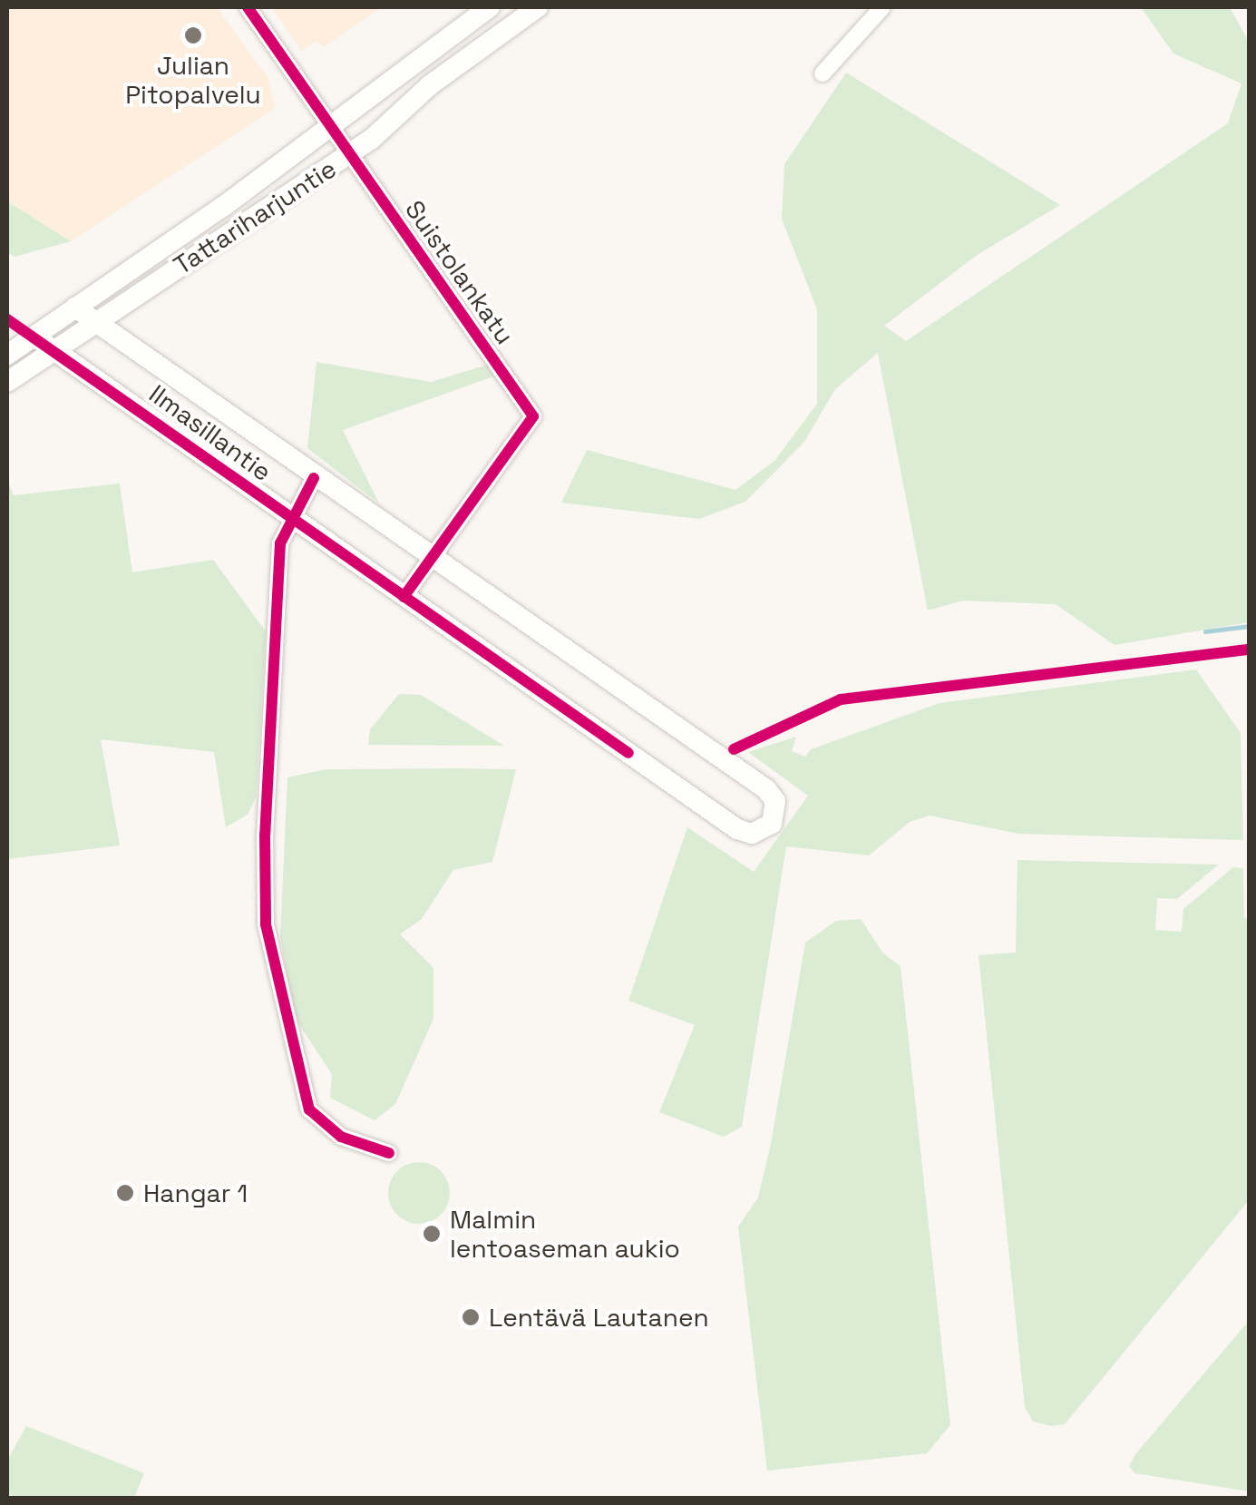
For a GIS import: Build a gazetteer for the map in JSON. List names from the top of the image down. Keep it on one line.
{"streets":{"main road":["Tattariharjuntie","Ilmasillantie"],"street":["Suistolankatu"]},"crossings":[["Tattariharjuntie","Suistolankatu"],["Tattariharjuntie","Ilmasillantie"],["Suistolankatu","Ilmasillantie"]],"places":["Julian Pitopalvelu","Hangar 1","Malmin lentoaseman aukio","Lentävä Lautanen"]}
